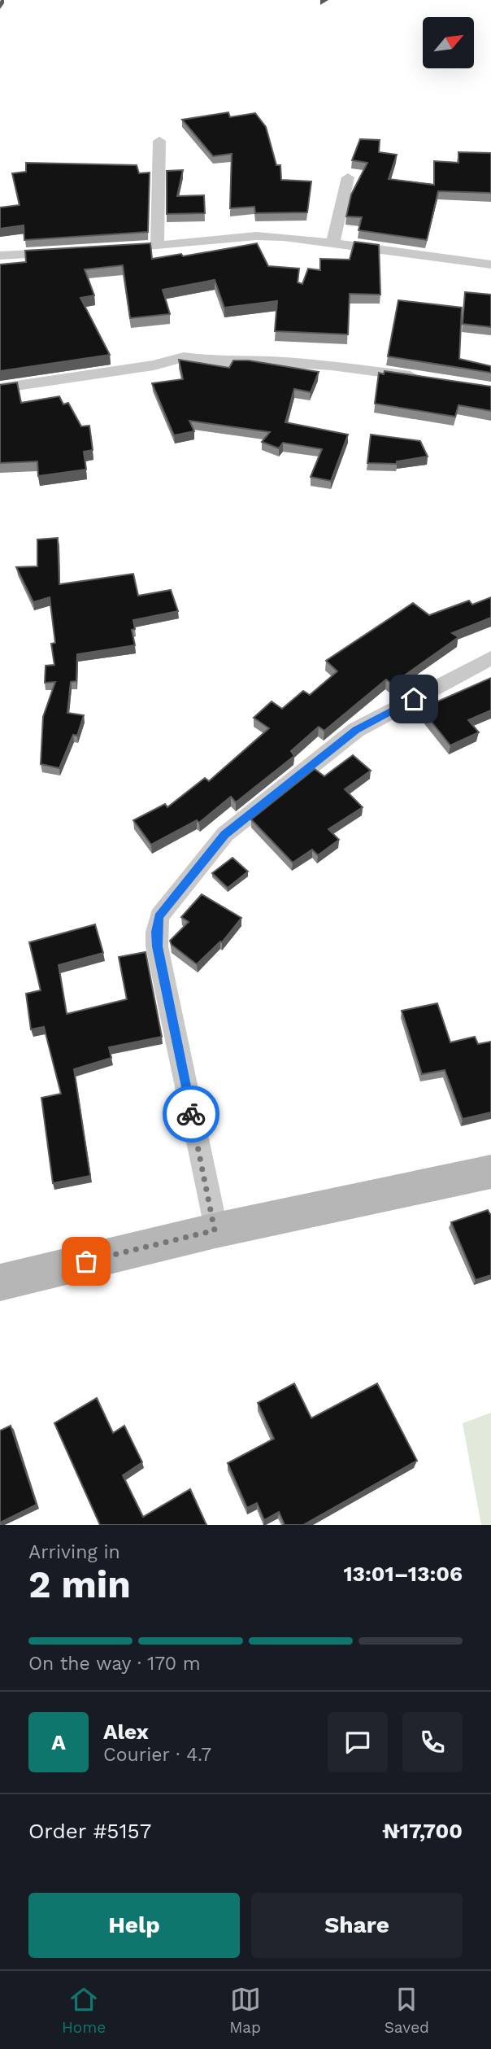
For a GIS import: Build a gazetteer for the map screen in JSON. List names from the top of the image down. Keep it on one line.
{"north":"top right","page":{"heading":["2 min","Arriving in","13:01–13:06"],"panel":["Alex","Courier · 4.7","Order #5157","₦17,700"],"bar":"On the way · 170 m","round":"A","buttons":["Help","Share"],"tabs":["Home","Map","Saved"]}}
